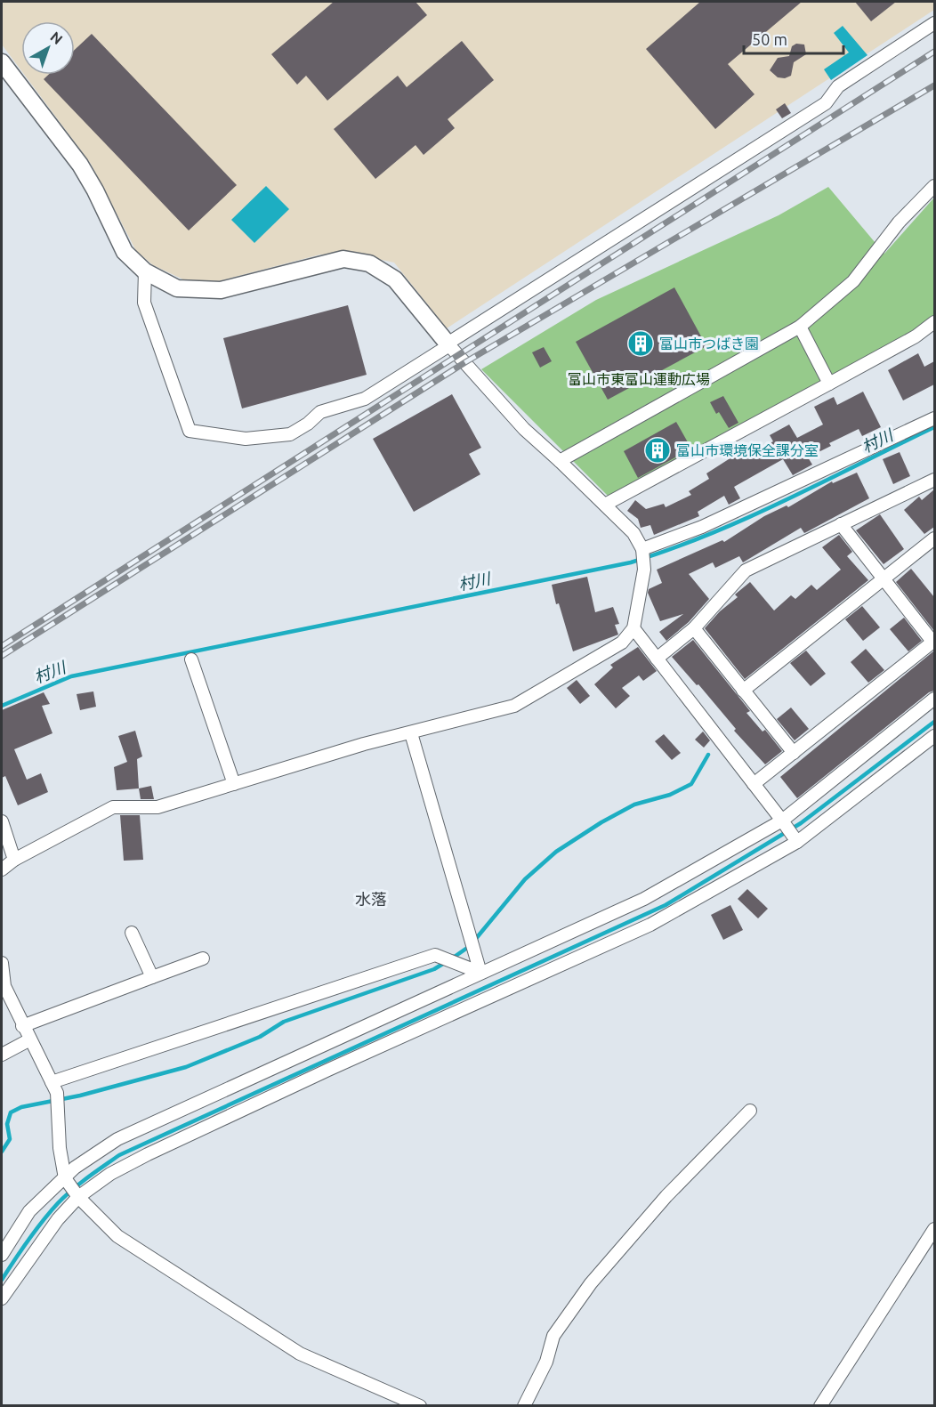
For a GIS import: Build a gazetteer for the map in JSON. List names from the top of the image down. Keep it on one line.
{"districts":["水落"],"water":["村川"],"parks":["富山市東富山運動広場"],"places":{"building":["富山市つばき園","富山市環境保全課分室"]},"scale_bar":"50 m","north":"top right"}
